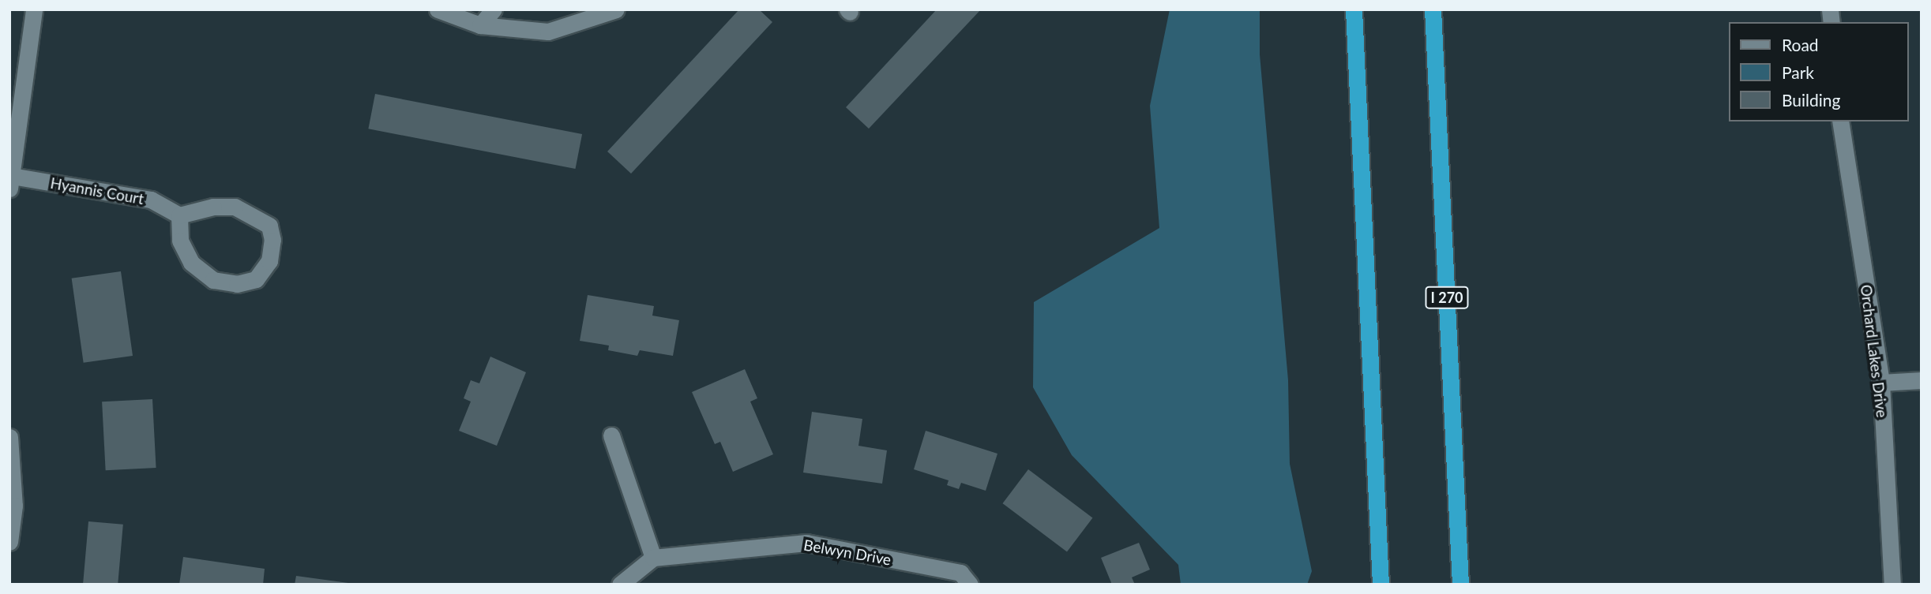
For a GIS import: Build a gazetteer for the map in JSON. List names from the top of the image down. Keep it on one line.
{"streets":{"highway":["I 270"],"street":["Hyannis Court","Orchard Lakes Drive","Belwyn Drive"]},"legend":["Road","Park","Building"]}
